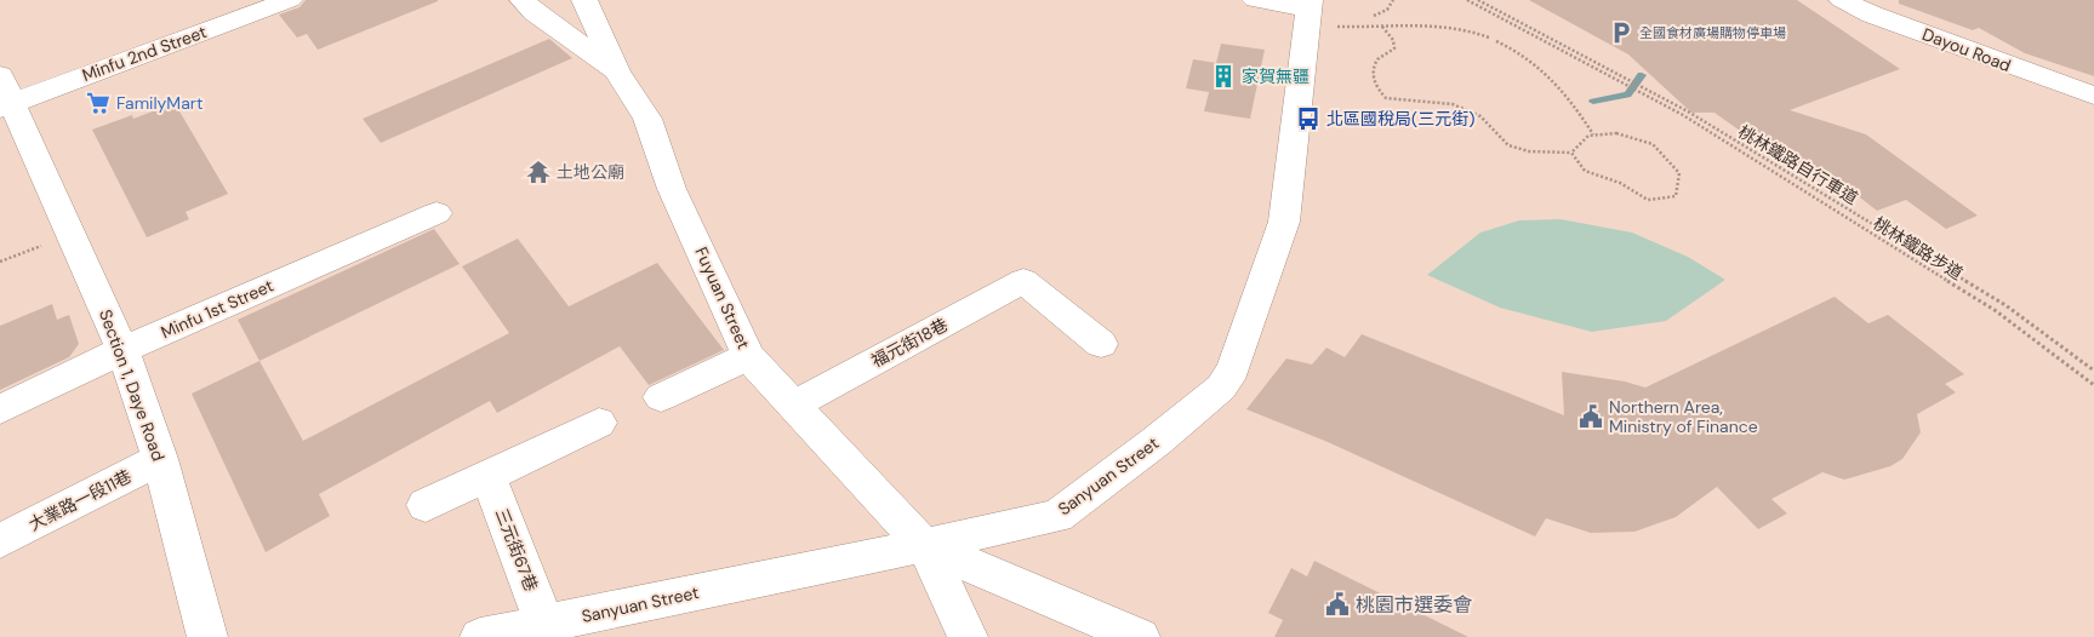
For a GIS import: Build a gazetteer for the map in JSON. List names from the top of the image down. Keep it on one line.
{"streets":{"street":["Dayou Road","Minfu 2nd Street","Fuyuan Street","Minfu 1st Street","福元街18巷","Section 1, Daye Road","Sanyuan Street","大業路一段11巷","三元街67巷"],"path":["桃林鐵路自行車道","桃林鐵路步道"]},"crossings":[["Minfu 2nd Street","Section 1, Daye Road"],["桃林鐵路自行車道","桃林鐵路步道"],["Fuyuan Street","福元街18巷"],["Fuyuan Street","Sanyuan Street"],["Minfu 1st Street","Section 1, Daye Road"],["Section 1, Daye Road","大業路一段11巷"],["Sanyuan Street","三元街67巷"]],"places":{"parking":["全國食材廣場購物停車場"],"building":["家賀無疆"],"supermarket":["FamilyMart"],"bus stop":["北區國稅局(三元街)"],"temple":["土地公廟"],"public building":["Northern Area, Ministry of Finance","桃園市選委會"]}}
